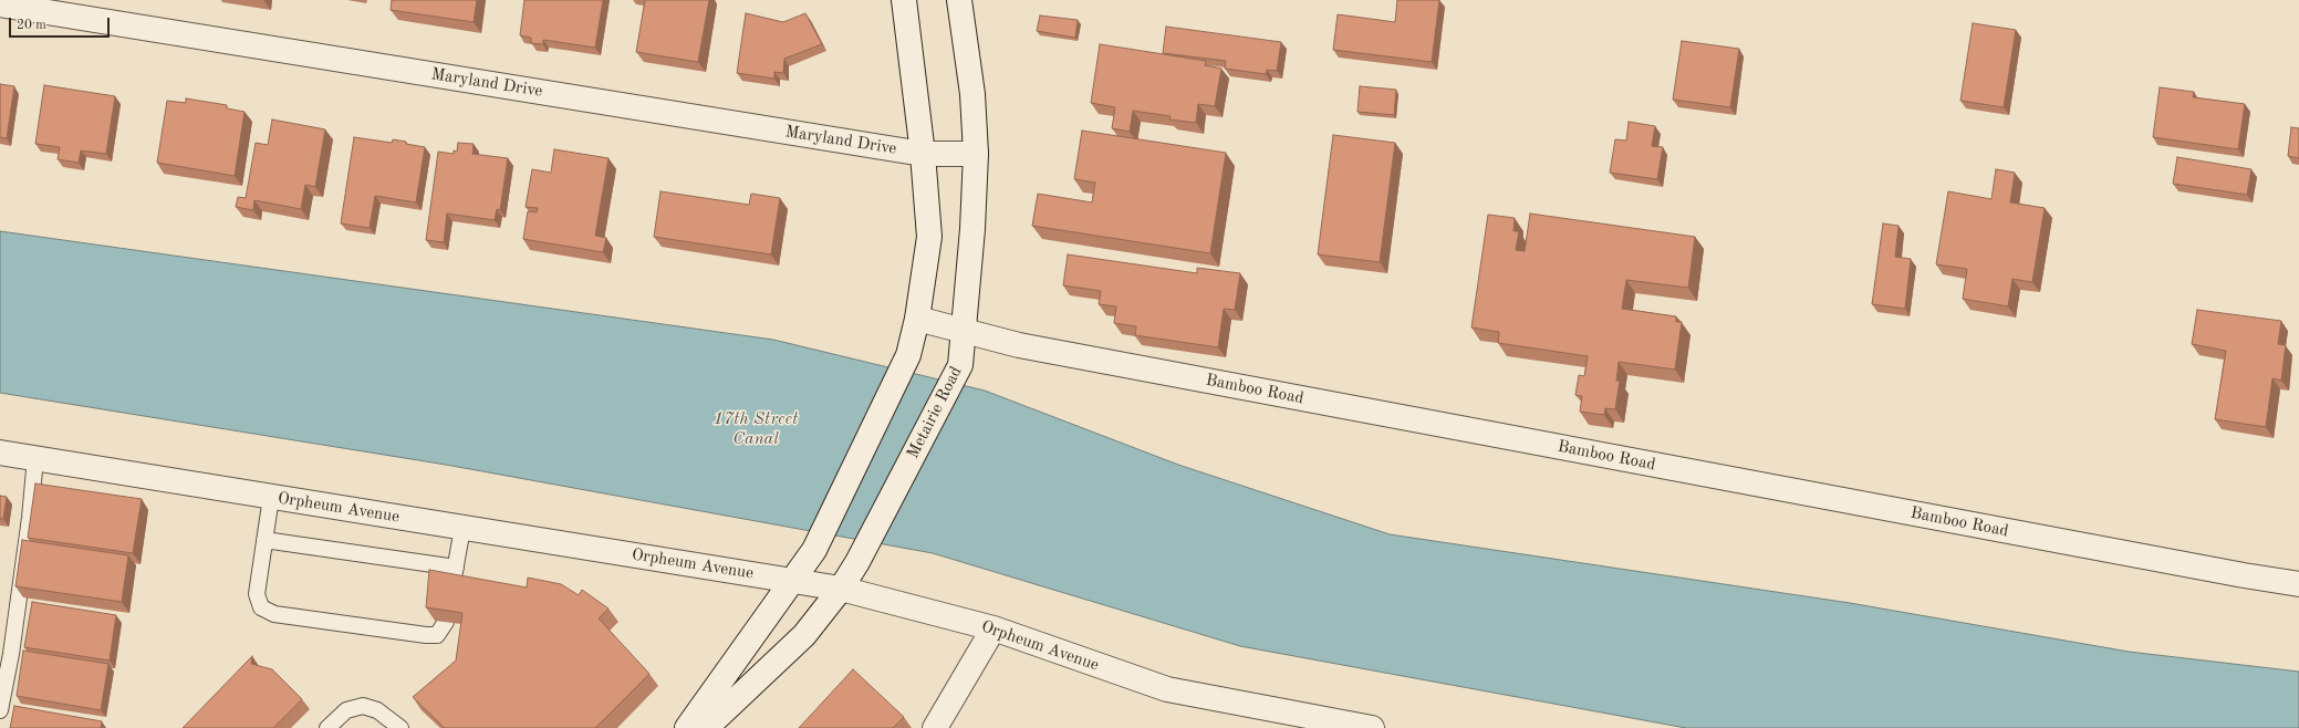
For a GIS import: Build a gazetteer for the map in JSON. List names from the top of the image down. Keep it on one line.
{"streets":{"street":["Maryland Drive","Bamboo Road","Metairie Road","Orpheum Avenue"]},"crossings":[["Maryland Drive","Metairie Road"],["Bamboo Road","Metairie Road"],["Metairie Road","Orpheum Avenue"]],"water":["17th Street Canal"],"scale_bar":"20 m"}
